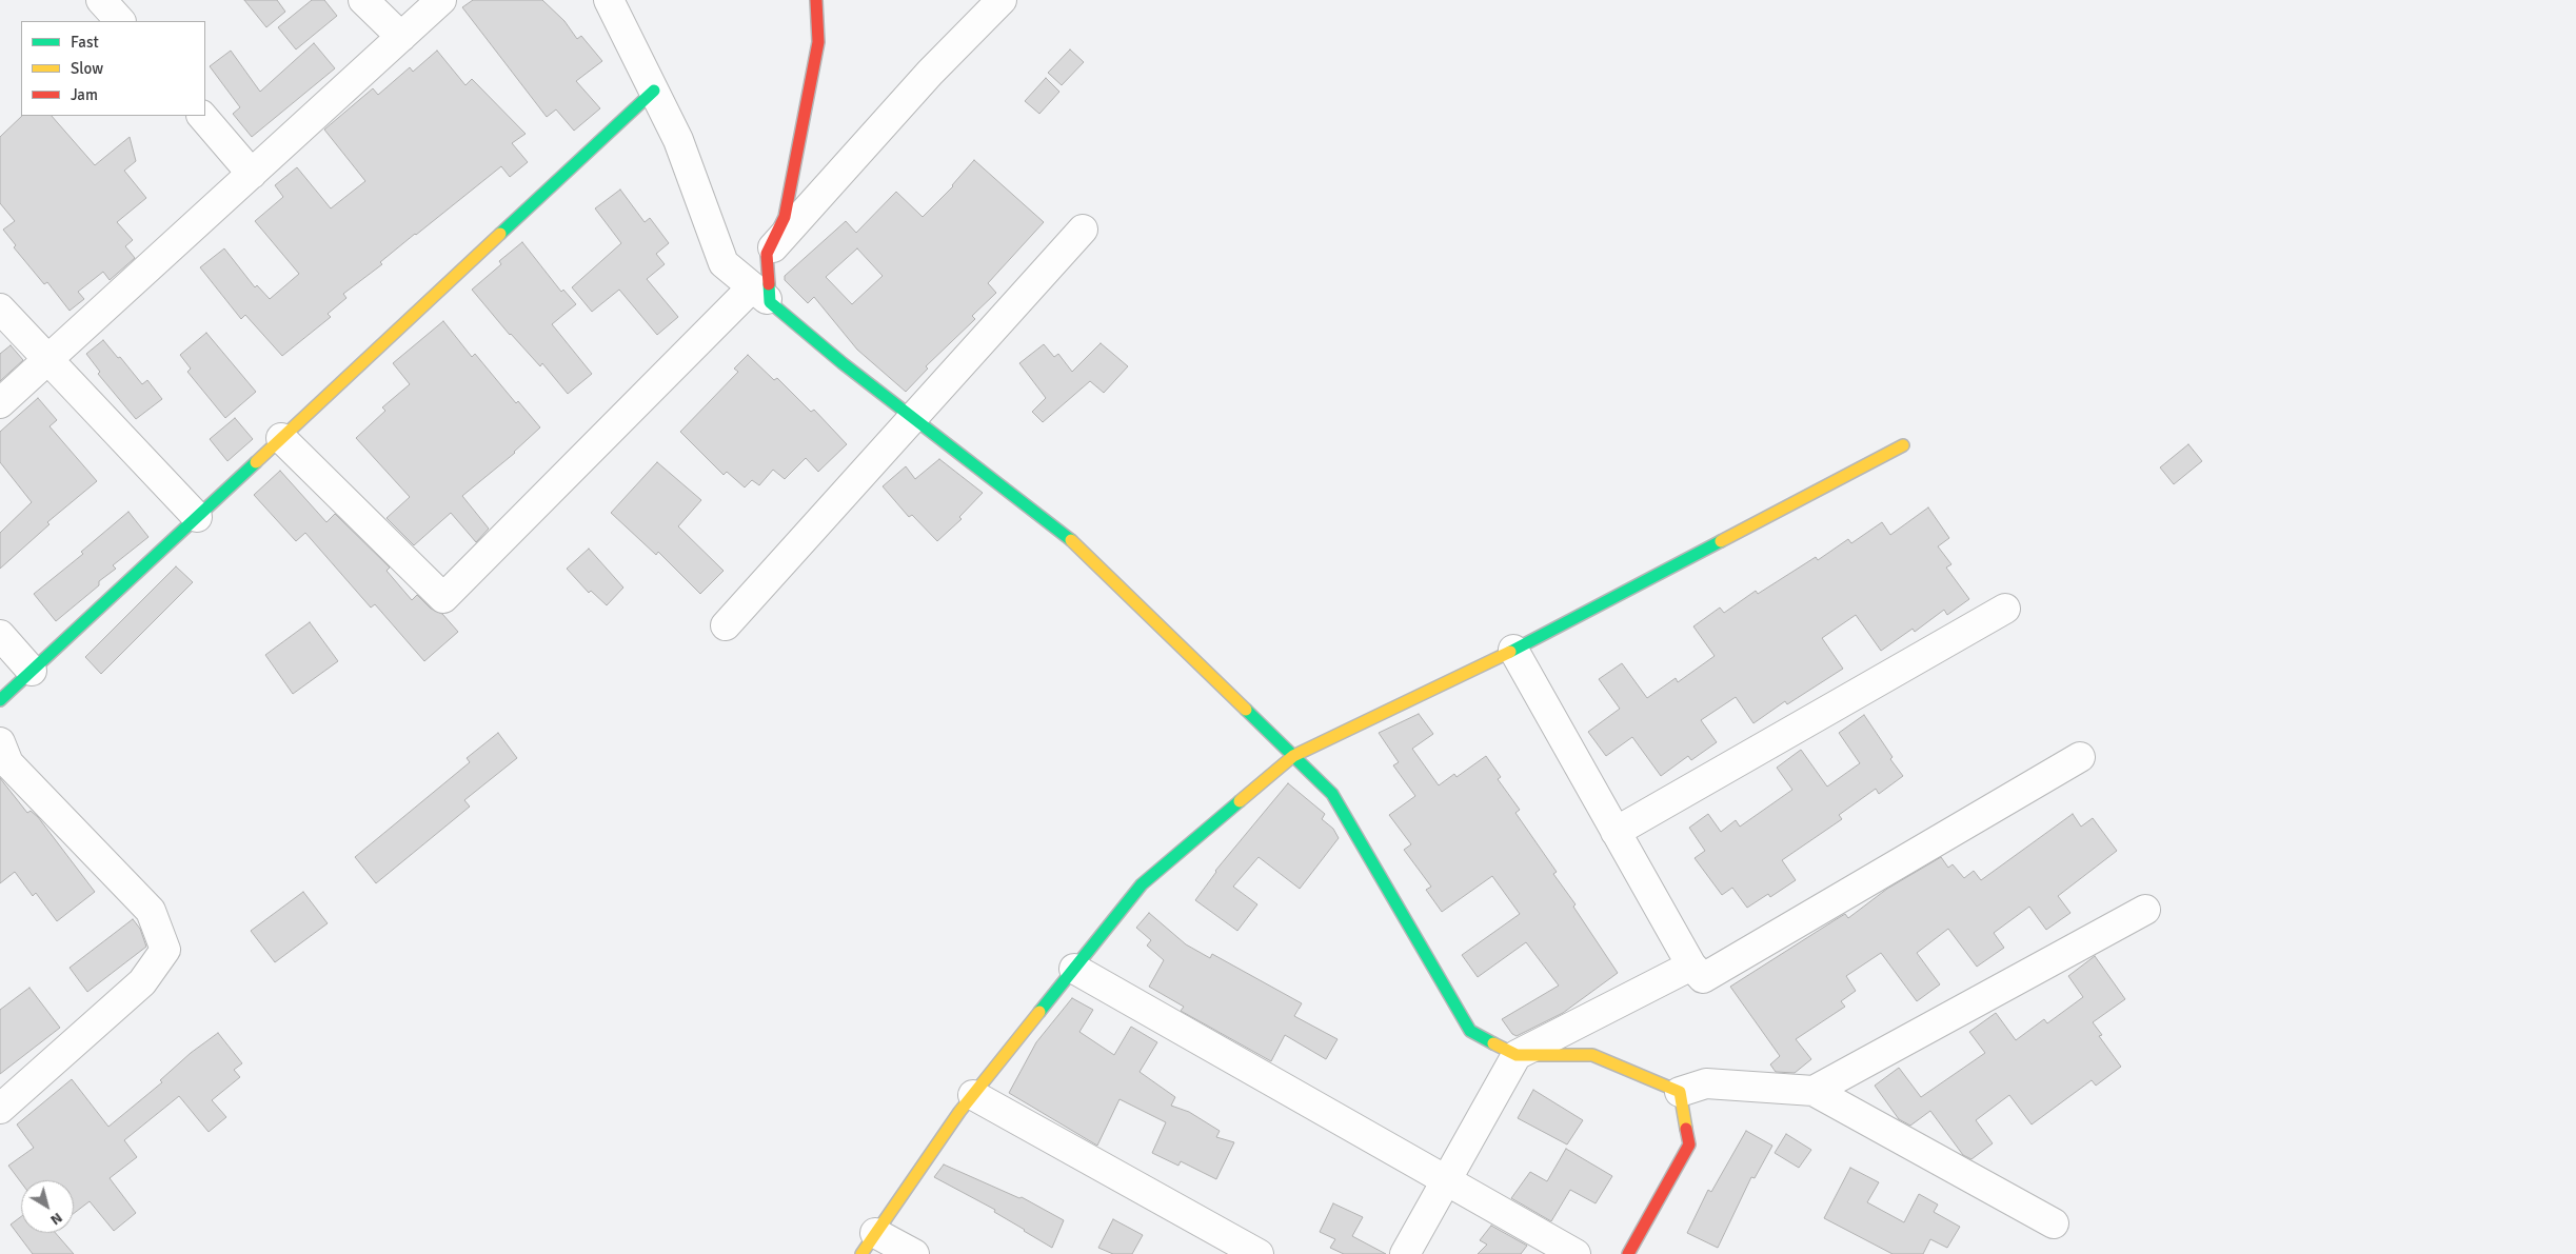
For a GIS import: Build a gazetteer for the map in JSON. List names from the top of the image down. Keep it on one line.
{"legend":["Fast","Slow","Jam"],"north":"bottom right"}
